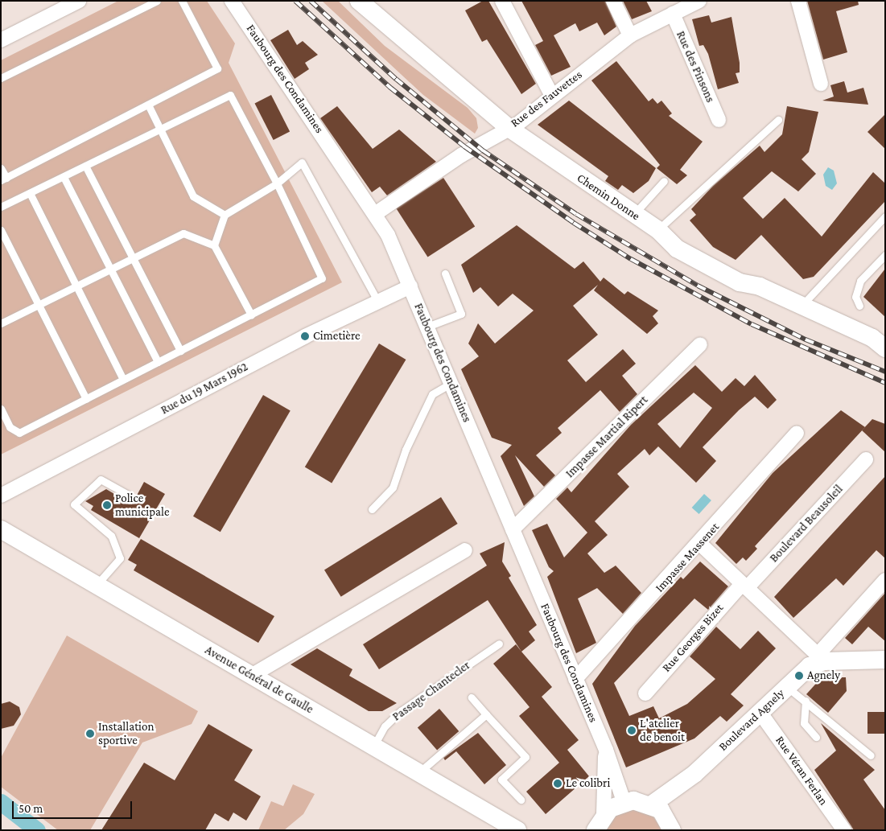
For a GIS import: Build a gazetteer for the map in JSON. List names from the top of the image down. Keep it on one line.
{"streets":{"street":["Rue des Pinsons","Faubourg des Condamines","Rue des Fauvettes","Chemin Donne","Rue du 19 Mars 1962","Impasse Martial Ripert","Boulevard Beausoleil","Impasse Massenet","Rue Georges Bizet","Avenue Général de Gaulle","Boulevard Agnely","Rue Véran Ferlan"],"lane":["Passage Chantecler"]},"crossings":[["Rue des Pinsons","Rue des Fauvettes"],["Faubourg des Condamines","Rue des Fauvettes"],["Faubourg des Condamines","Rue du 19 Mars 1962"],["Faubourg des Condamines","Impasse Martial Ripert"],["Faubourg des Condamines","Impasse Massenet"],["Rue des Fauvettes","Chemin Donne"],["Boulevard Beausoleil","Rue Georges Bizet"],["Avenue Général de Gaulle","Passage Chantecler"],["Boulevard Agnely","Rue Véran Ferlan"]],"places":["Cimetière","Police municipale","Agnely","L'atelier de benoit","Installation sportive","Le colibri"],"scale_bar":"50 m"}
